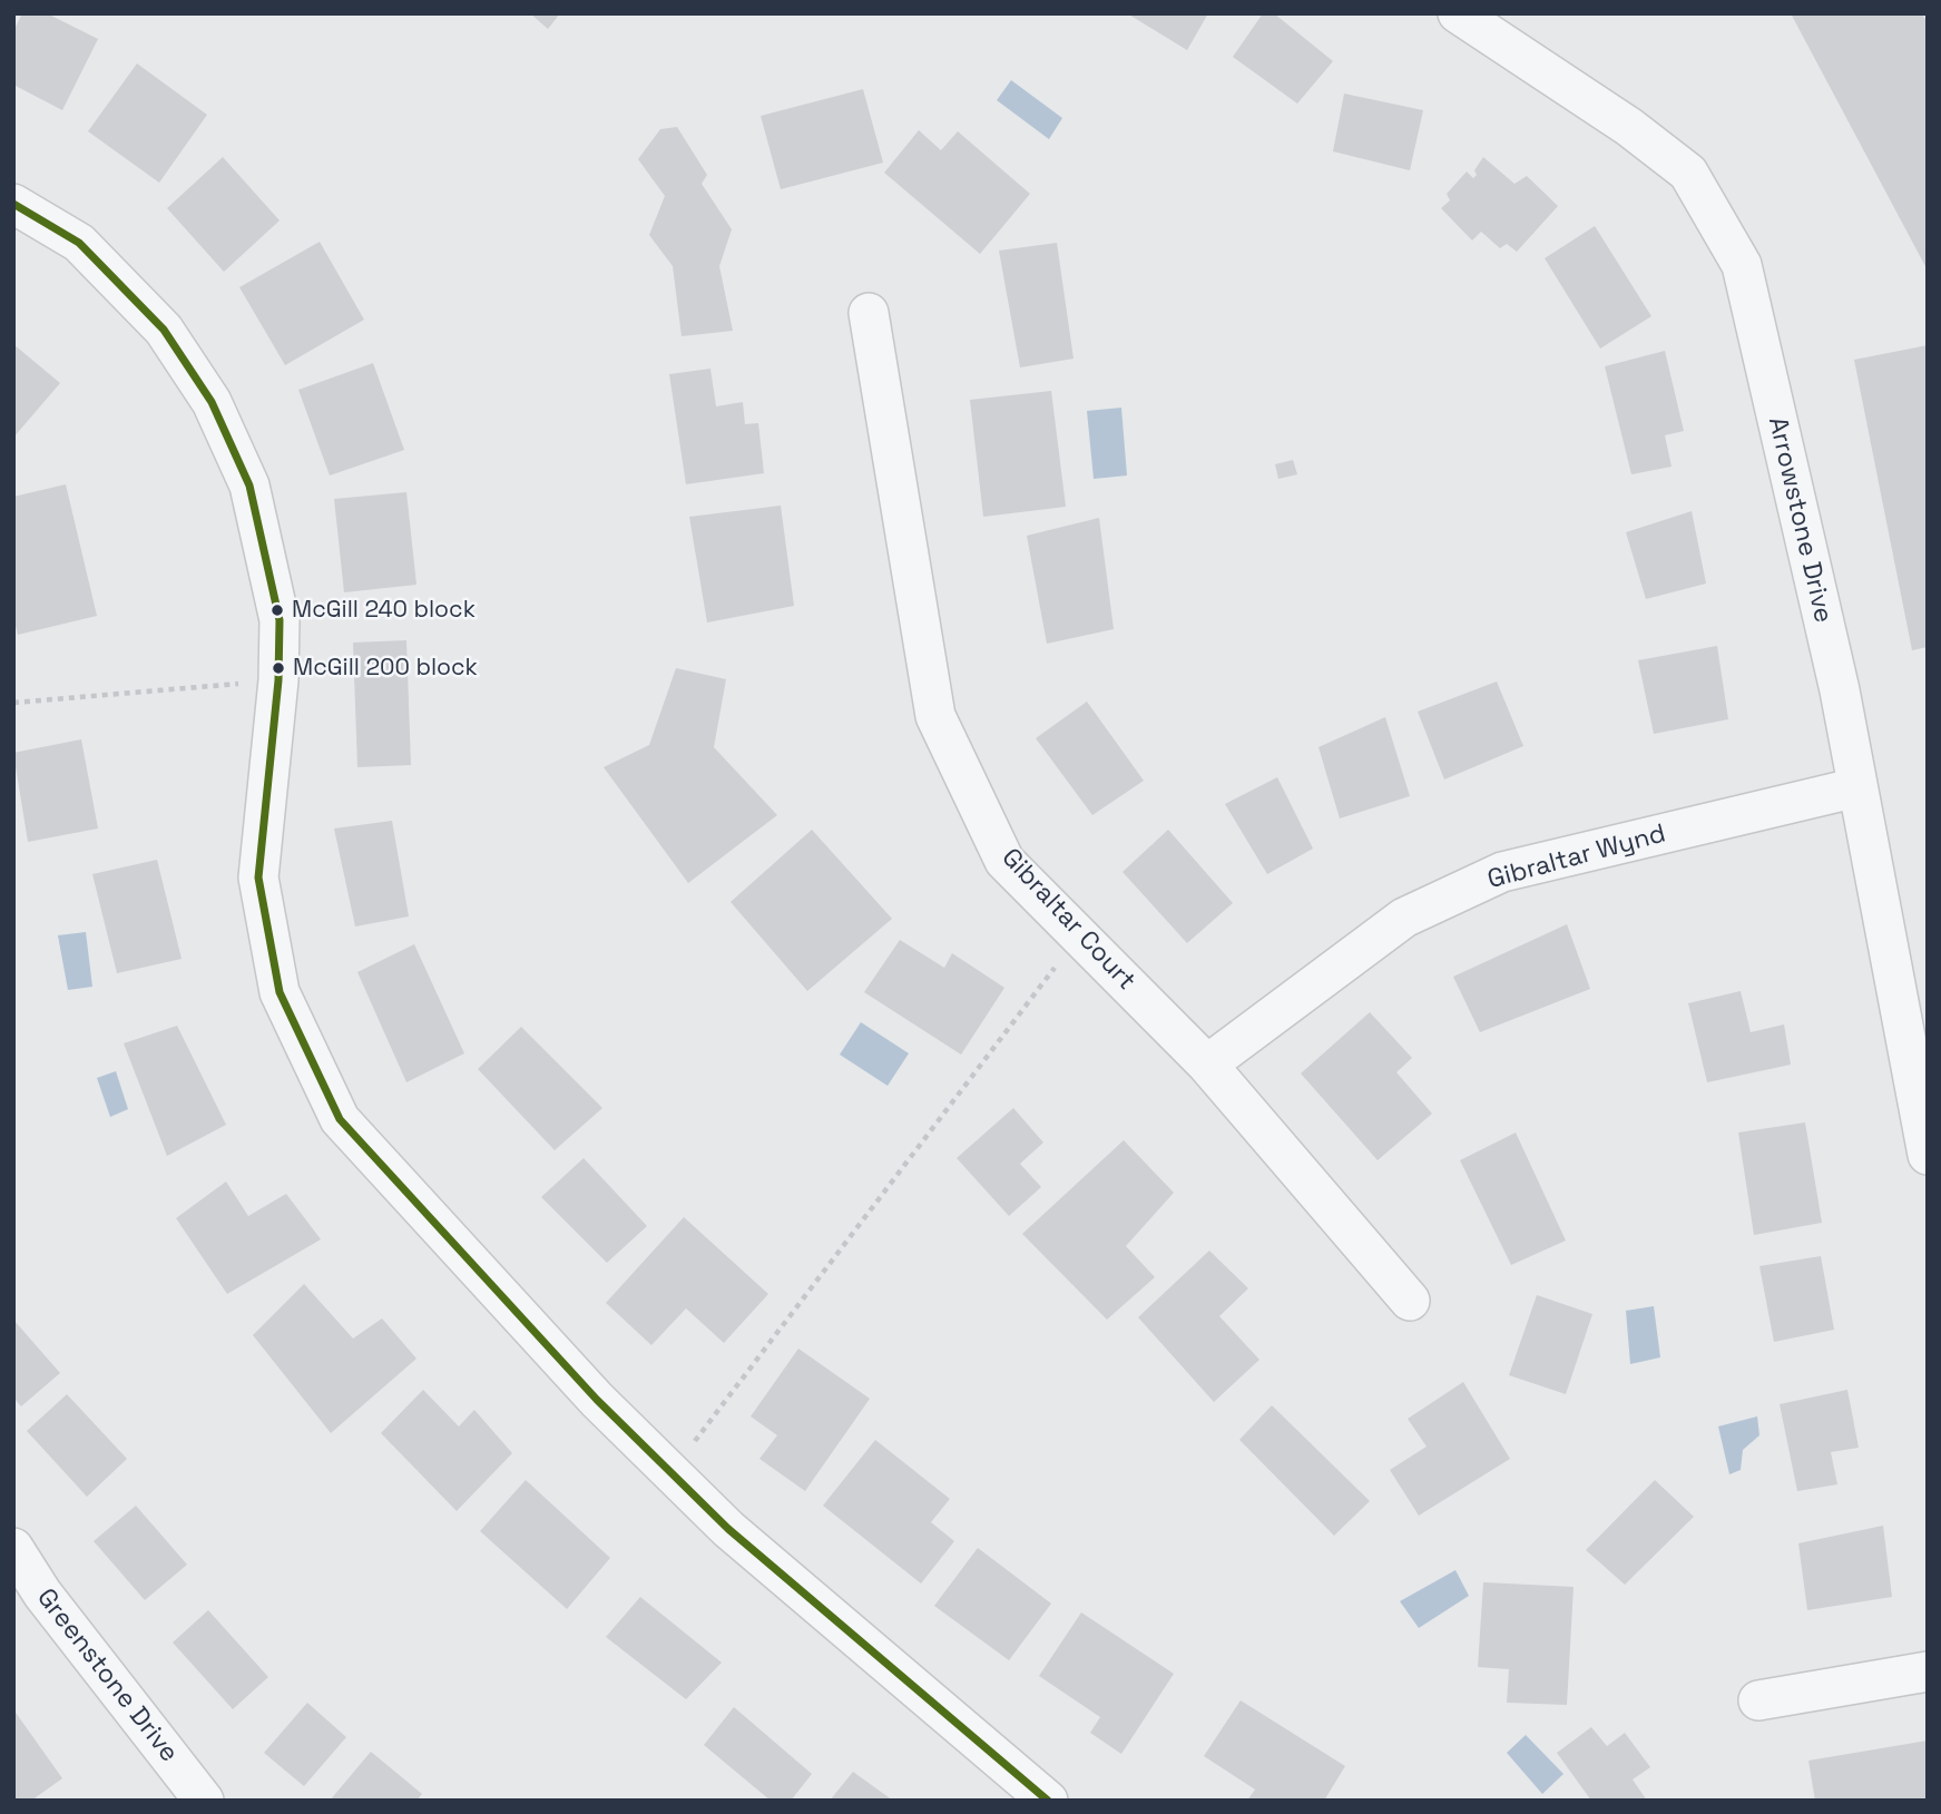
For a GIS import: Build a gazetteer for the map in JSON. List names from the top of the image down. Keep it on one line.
{"streets":{"street":["Arrowstone Drive","Gibraltar Wynd","Gibraltar Court","Greenstone Drive"]},"crossings":[["Arrowstone Drive","Gibraltar Wynd"],["Gibraltar Wynd","Gibraltar Court"]],"places":["McGill 240 block","McGill 200 block"]}
